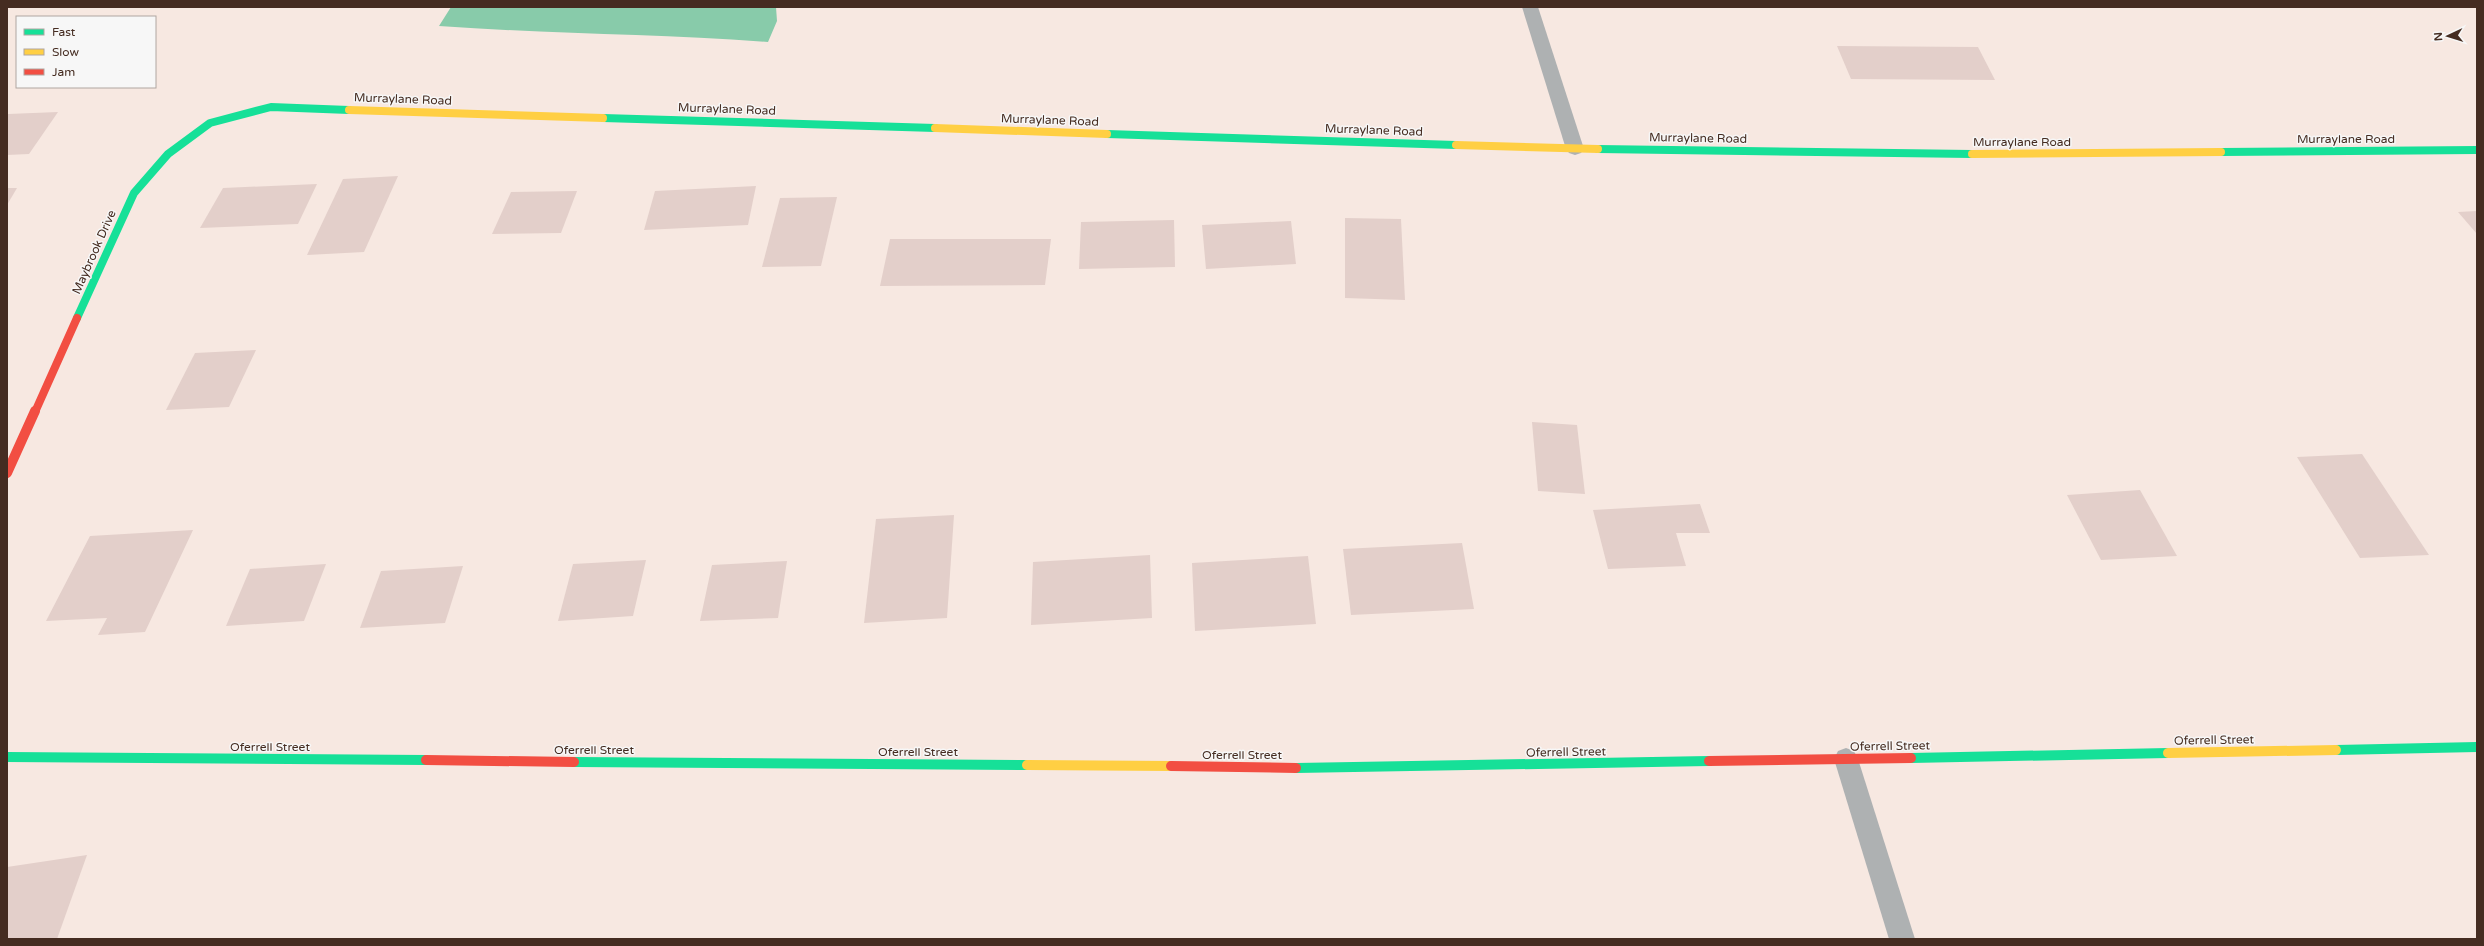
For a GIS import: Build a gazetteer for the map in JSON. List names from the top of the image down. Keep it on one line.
{"streets":{"street":["Murraylane Road","Maybrook Drive","Oferrell Street"]},"crossings":[["Murraylane Road","Maybrook Drive"]],"legend":["Fast","Slow","Jam"],"north":"left"}
